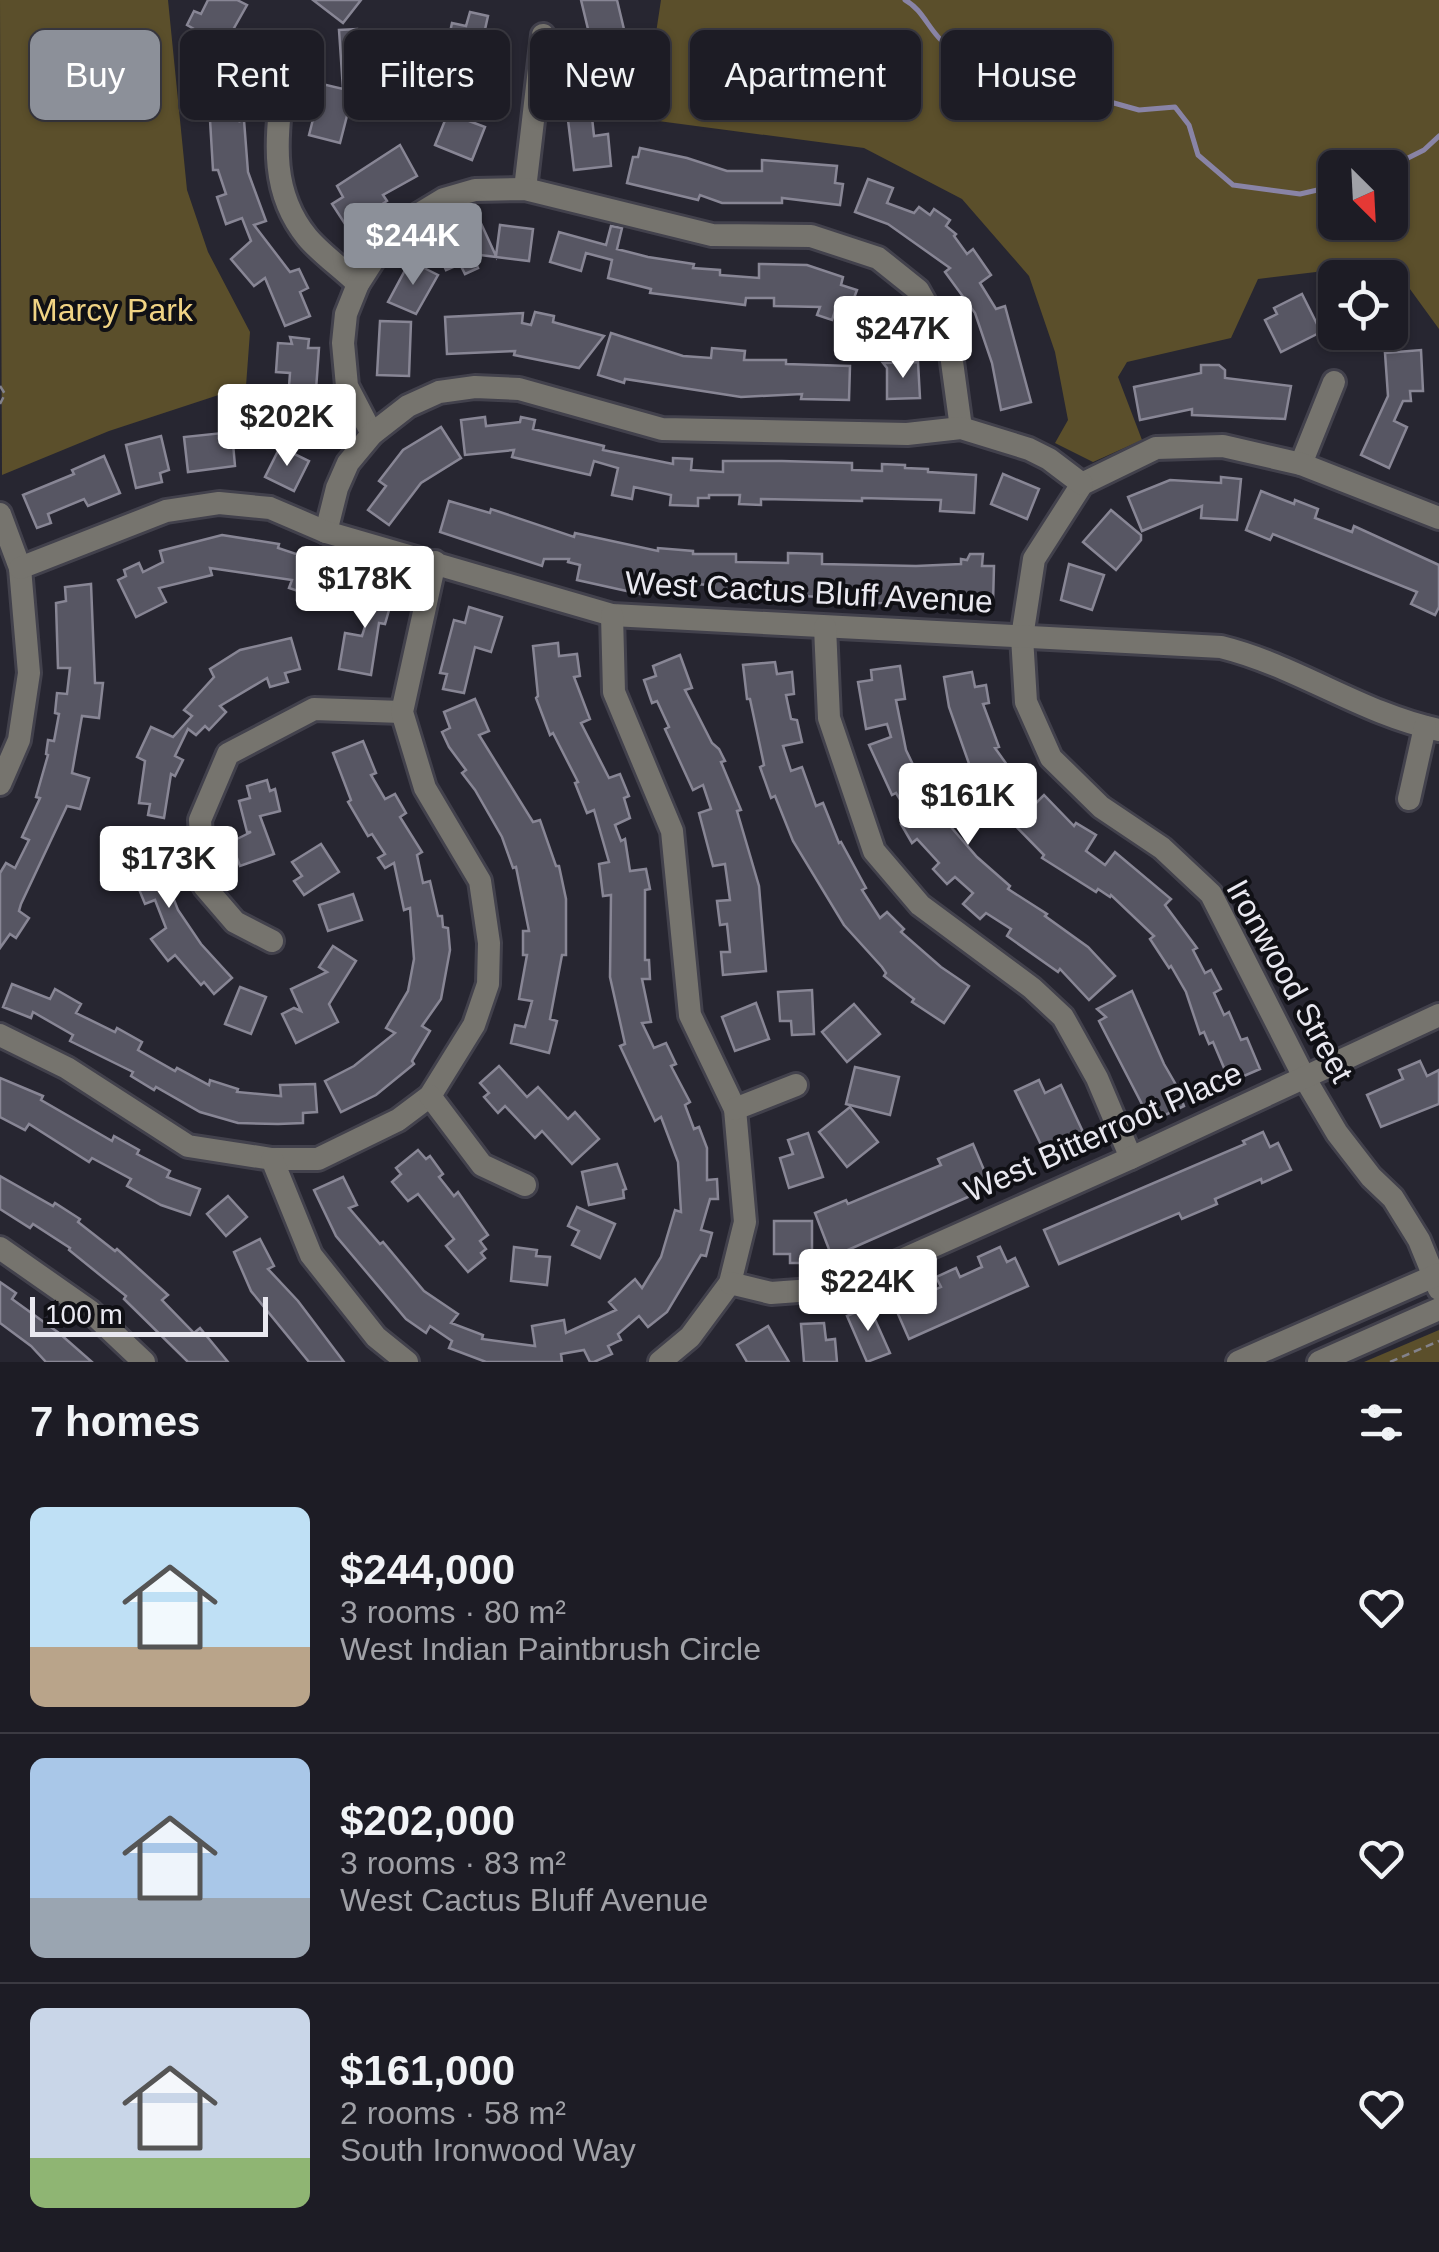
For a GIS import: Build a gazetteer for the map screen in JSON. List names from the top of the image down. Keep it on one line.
{"streets":{"street":["West Cactus Bluff Avenue","Ironwood Street","West Bitterroot Place"]},"crossings":[["West Cactus Bluff Avenue","Ironwood Street"],["Ironwood Street","West Bitterroot Place"]],"parks":["Marcy Park"],"scale_bar":"100 m","north":"bottom right","page":{"chip":["Buy","Rent","Filters","New","Apartment","House"],"price":["$244K","$247K","$202K","$178K","$161K","$173K","$224K"],"scale":"100 m","heading":"7 homes","list":[{"name":"$244,000","note":"3 rooms · 80 m² · West Indian Paintbrush Circle"},{"name":"$202,000","note":"3 rooms · 83 m² · West Cactus Bluff Avenue"},{"name":"$161,000","note":"2 rooms · 58 m² · South Ironwood Way"}]}}
